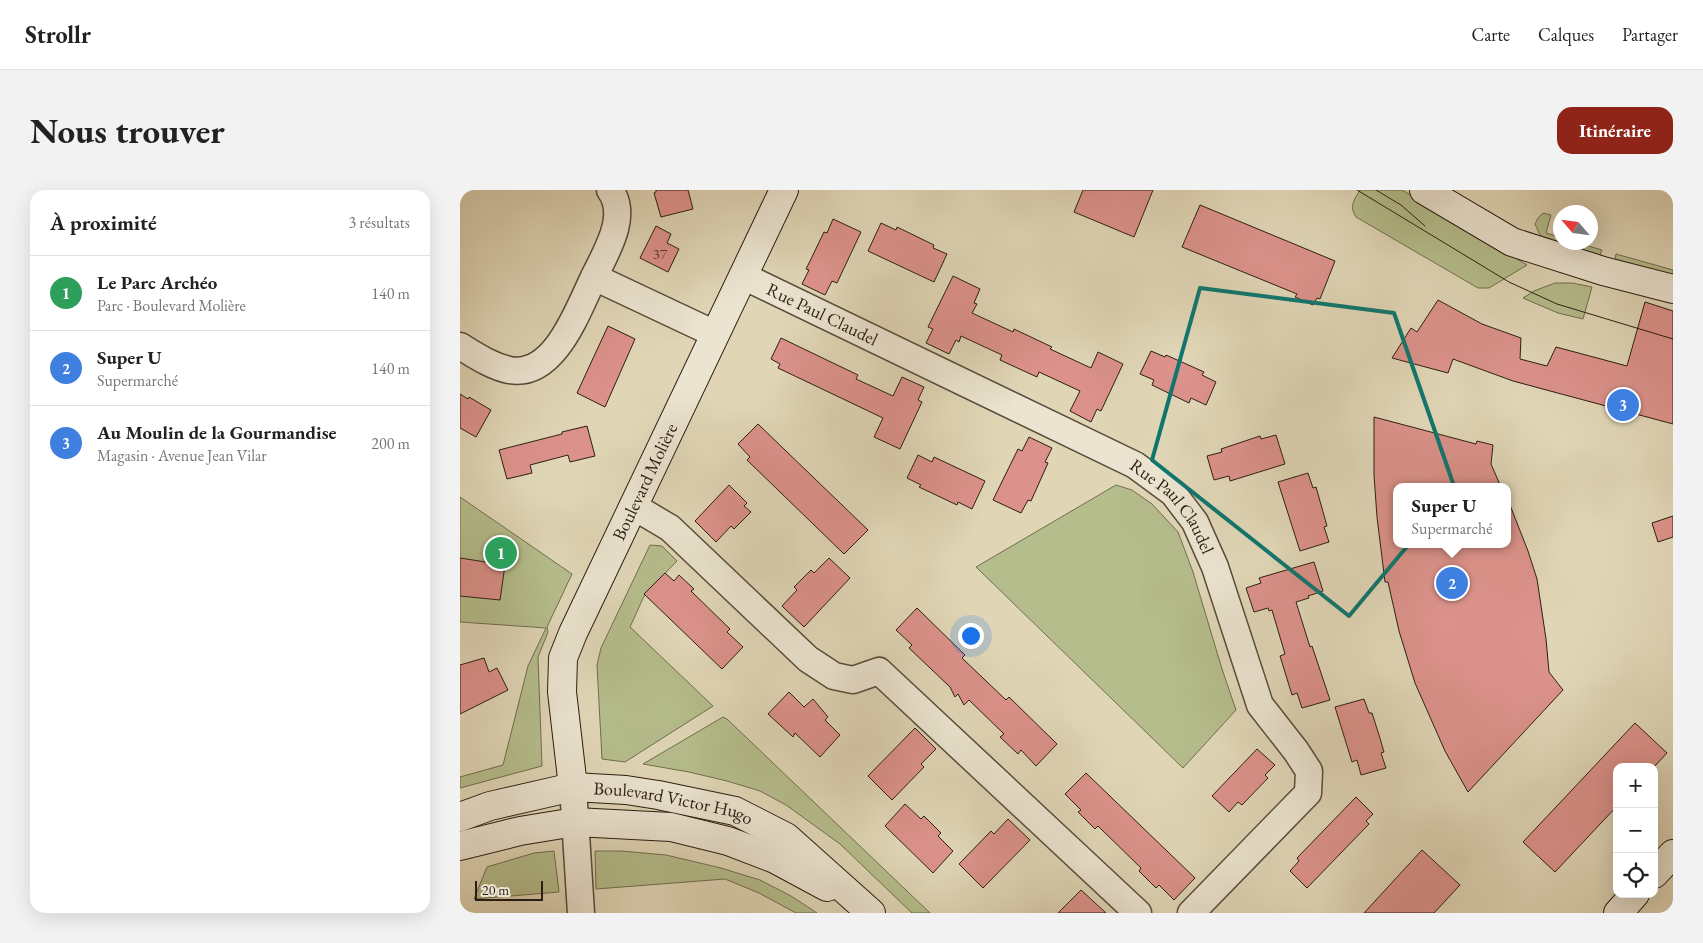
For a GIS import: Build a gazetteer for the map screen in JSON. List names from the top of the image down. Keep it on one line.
{"streets":{"street":["Rue Paul Claudel","Boulevard Molière","Boulevard Victor Hugo"]},"crossings":[["Rue Paul Claudel","Boulevard Molière"],["Boulevard Molière","Boulevard Victor Hugo"]],"house_numbers":["37"],"scale_bar":"20 m","north":"top left","page":{"header":"Strollr","nav":["Carte","Calques","Partager"],"buttons":"Itinéraire","title":"Nous trouver","heading":["À proximité","3 résultats"],"list":[{"mark":"1","name":"Le Parc Archéo","note":"Parc · Boulevard Molière","value":"140 m"},{"mark":"2","name":"Super U","note":"Supermarché","value":"140 m"},{"mark":"3","name":"Au Moulin de la Gourmandise","note":"Magasin · Avenue Jean Vilar","value":"200 m"}],"pins":["3","1","2"],"popup":["Super U","Supermarché"],"map_buttons":["+","−"],"scale":"20 m"}}
